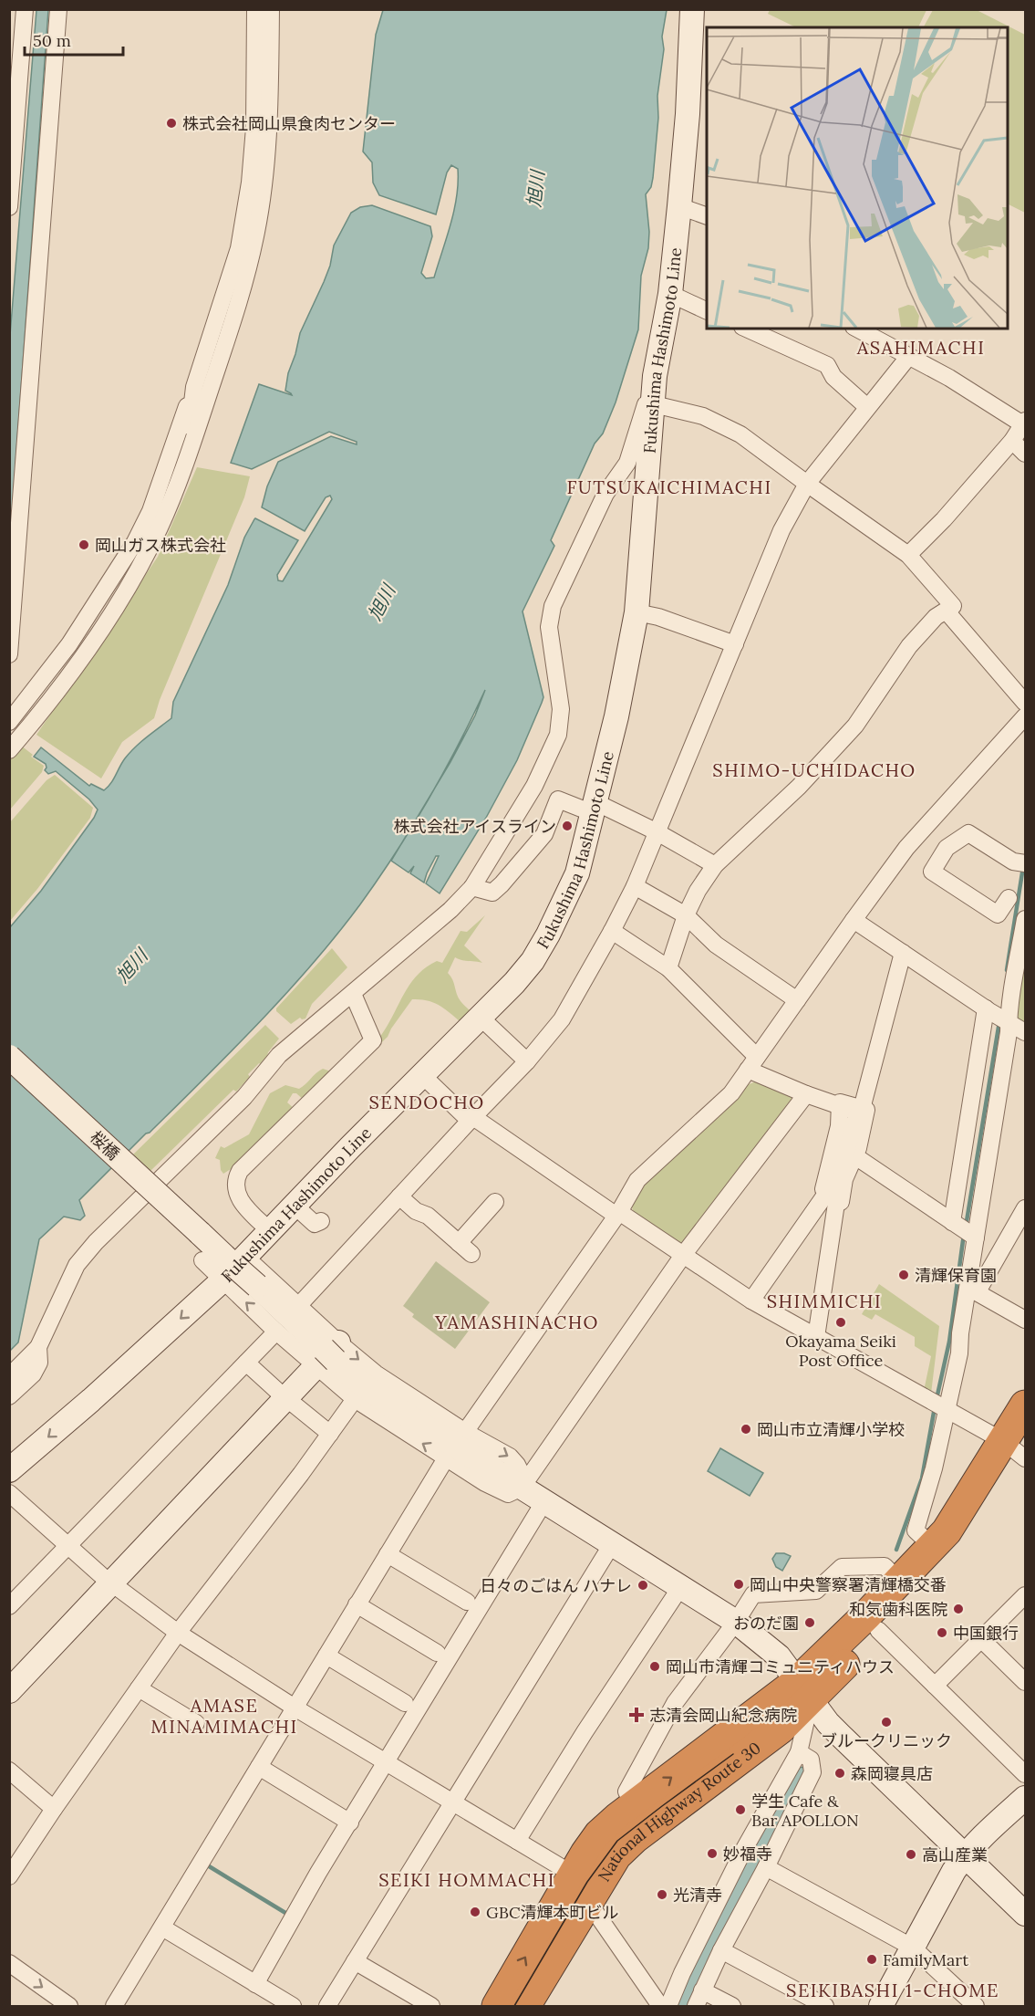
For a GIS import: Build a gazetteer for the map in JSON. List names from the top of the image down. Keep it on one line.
{"streets":{"highway":["National Highway Route 30"],"street":["Fukushima Hashimoto Line","桜橋"]},"crossings":[["Fukushima Hashimoto Line","桜橋"],["桜橋","National Highway Route 30"]],"districts":["ASAHIMACHI","FUTSUKAICHIMACHI","SHIMO-UCHIDACHO","SENDOCHO","SHIMMICHI","YAMASHINACHO","AMASE MINAMIMACHI","SEIKI HOMMACHI","SEIKIBASHI 1-CHOME"],"water":["旭川"],"places":{"other":["株式会社岡山県食肉センター","岡山ガス株式会社","株式会社アイスライン","清輝保育園","Okayama Seiki Post Office","岡山市立清輝小学校","岡山中央警察署清輝橋交番","日々のごはん ハナレ","和気歯科医院","おのだ園","中国銀行","岡山市清輝コミュニティハウス","ブルークリニック","森岡寝具店","学生 Cafe & Bar APOLLON","妙福寺","高山産業","光清寺","GBC清輝本町ビル","FamilyMart"],"health":["志清会岡山紀念病院"]},"scale_bar":"50 m"}
